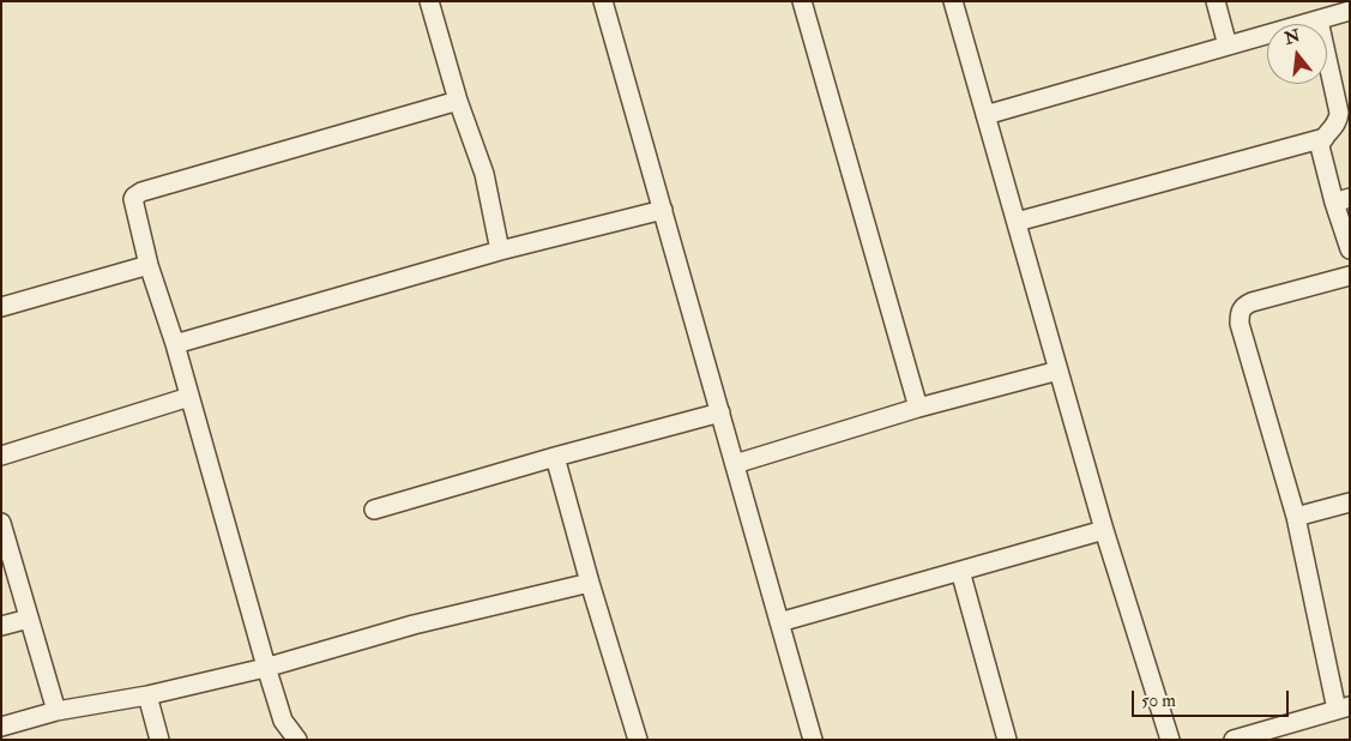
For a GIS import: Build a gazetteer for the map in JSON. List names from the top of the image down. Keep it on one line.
{"scale_bar":"50 m","north":"top"}
